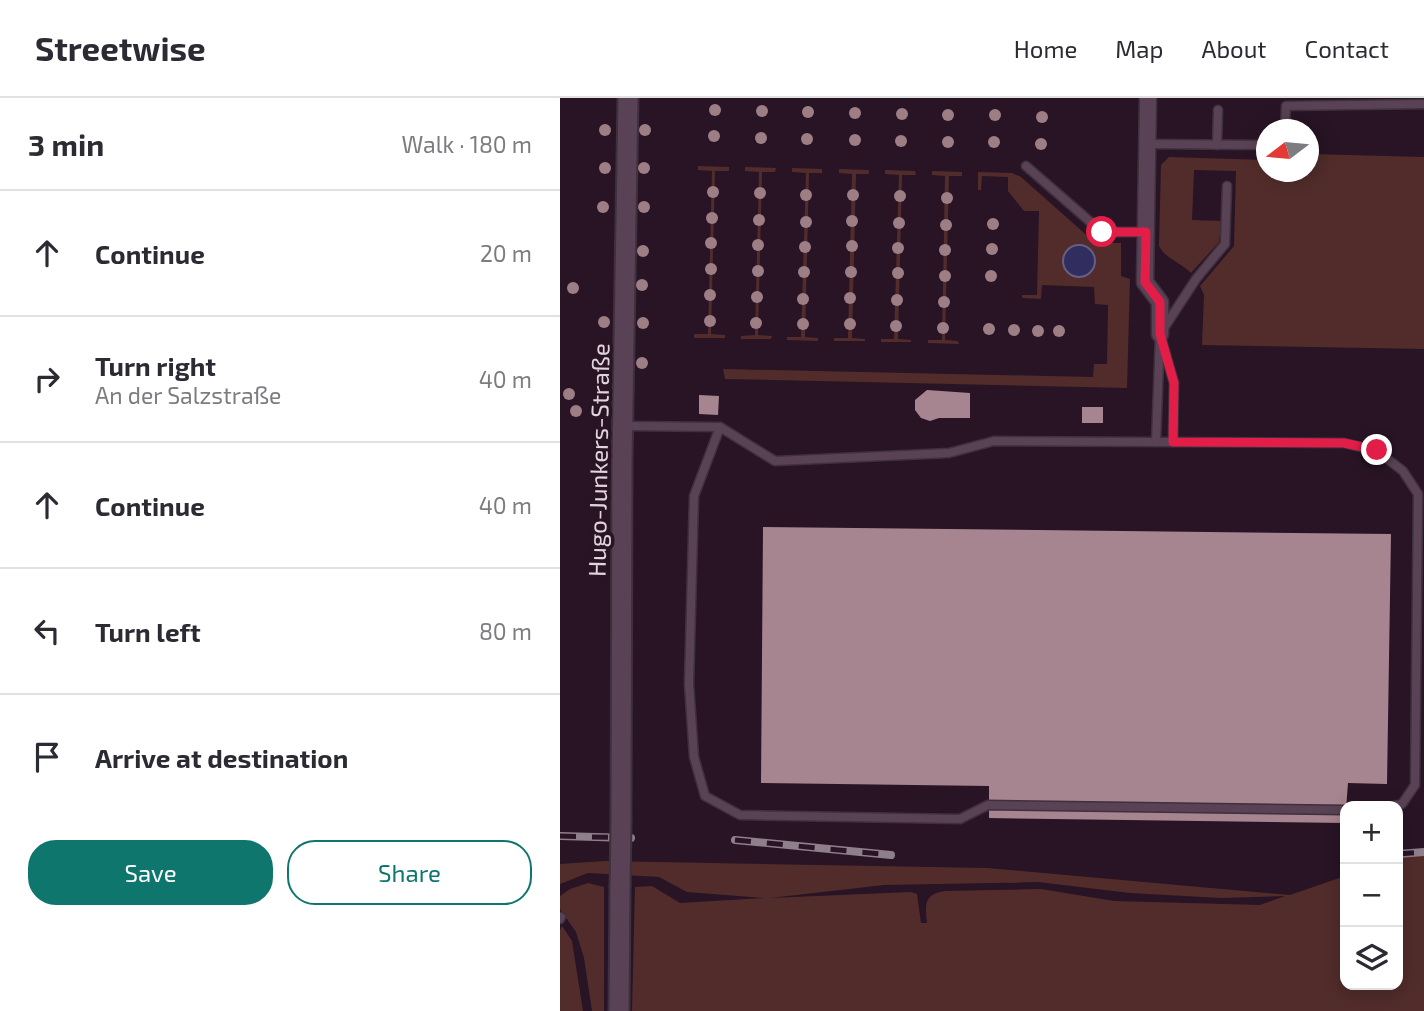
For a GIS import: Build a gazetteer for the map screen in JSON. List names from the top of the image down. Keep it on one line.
{"streets":{"street":["Hugo-Junkers-Straße"]},"north":"left","page":{"header":"Streetwise","nav":["Home","Map","About","Contact"],"heading":["3 min","Walk · 180 m"],"list":[["Continue","20 m"],["Turn right","An der Salzstraße","40 m"],["Continue","40 m"],["Turn left","80 m"],"Arrive at destination"],"map_buttons":["+","−"],"buttons":["Save","Share"]}}
